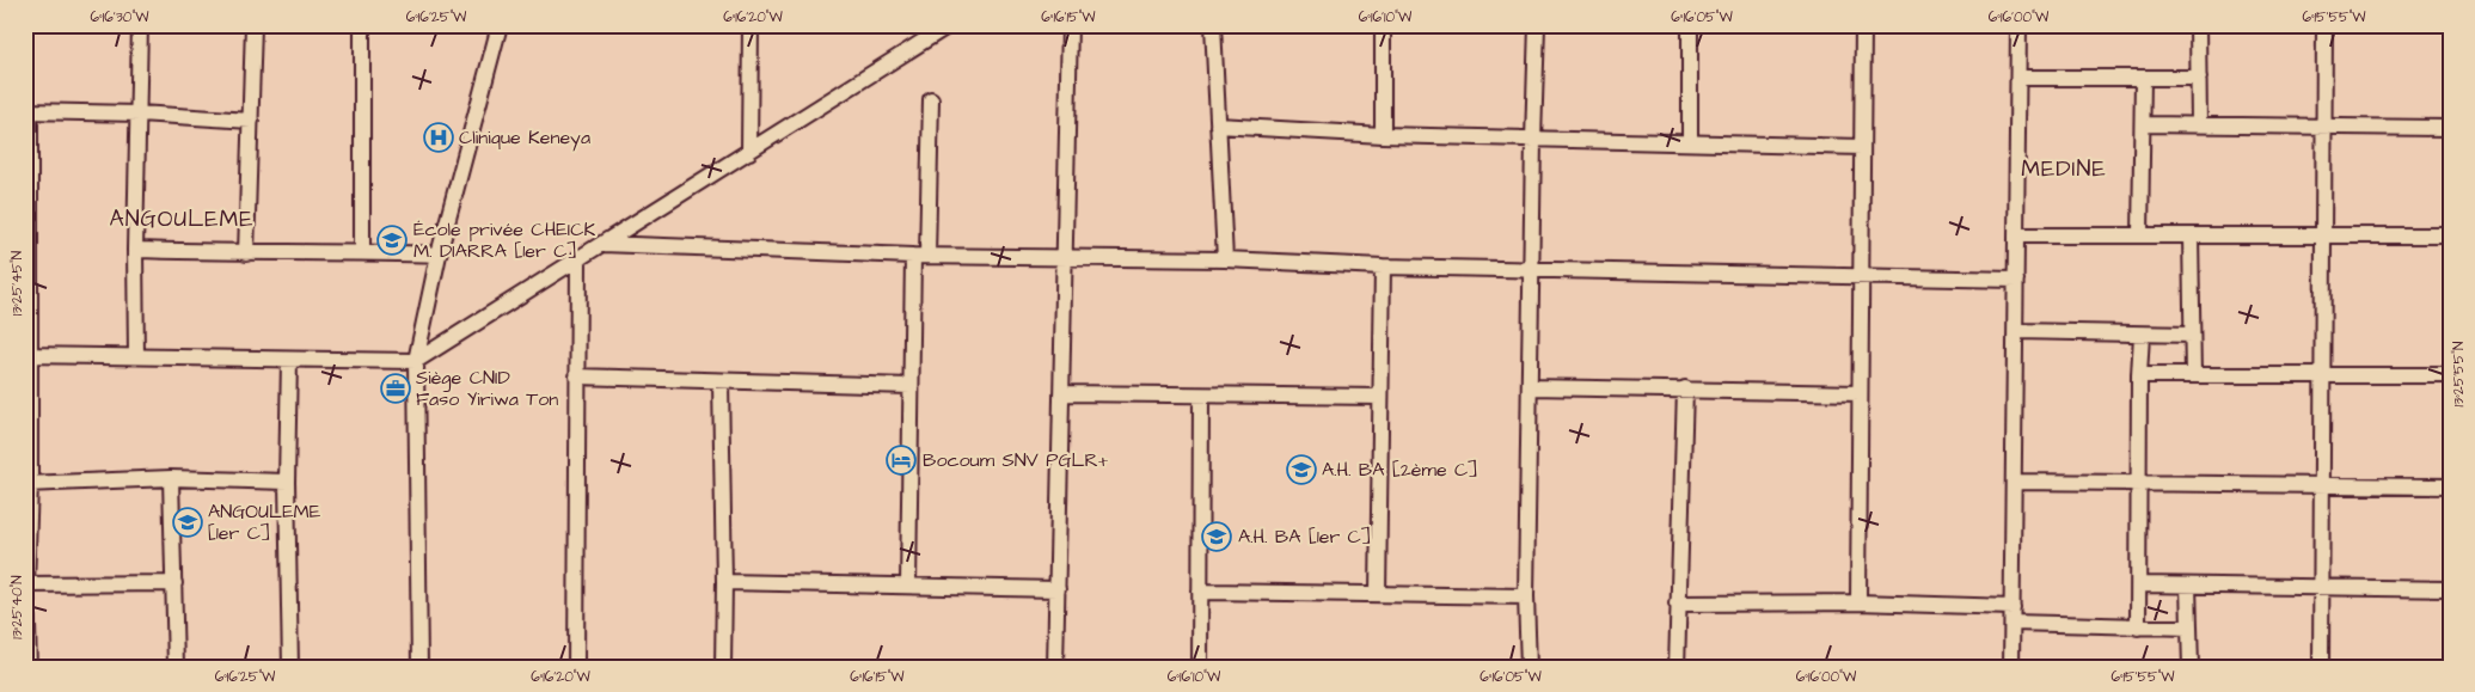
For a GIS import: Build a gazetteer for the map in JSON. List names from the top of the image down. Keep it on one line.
{"districts":["MEDINE","ANGOULEME"],"places":{"hospital":["Clinique Keneya"],"school or university":["École privée CHEICK M. DIARRA [1er C]","A.H. BA [2ème C]","ANGOULEME [1er C]","A.H. BA [1er C]"],"office":["Siège CNID Faso Yiriwa Ton"],"hotel":["Bocoum SNV PGLR+"]},"coordinates":["6°16'30\"W","6°16'25\"W","6°16'20\"W","6°16'15\"W","6°16'10\"W","6°16'05\"W","6°16'00\"W","6°15'55\"W","13°25'45\"N","13°25'55\"N","13°25'40\"N"]}
